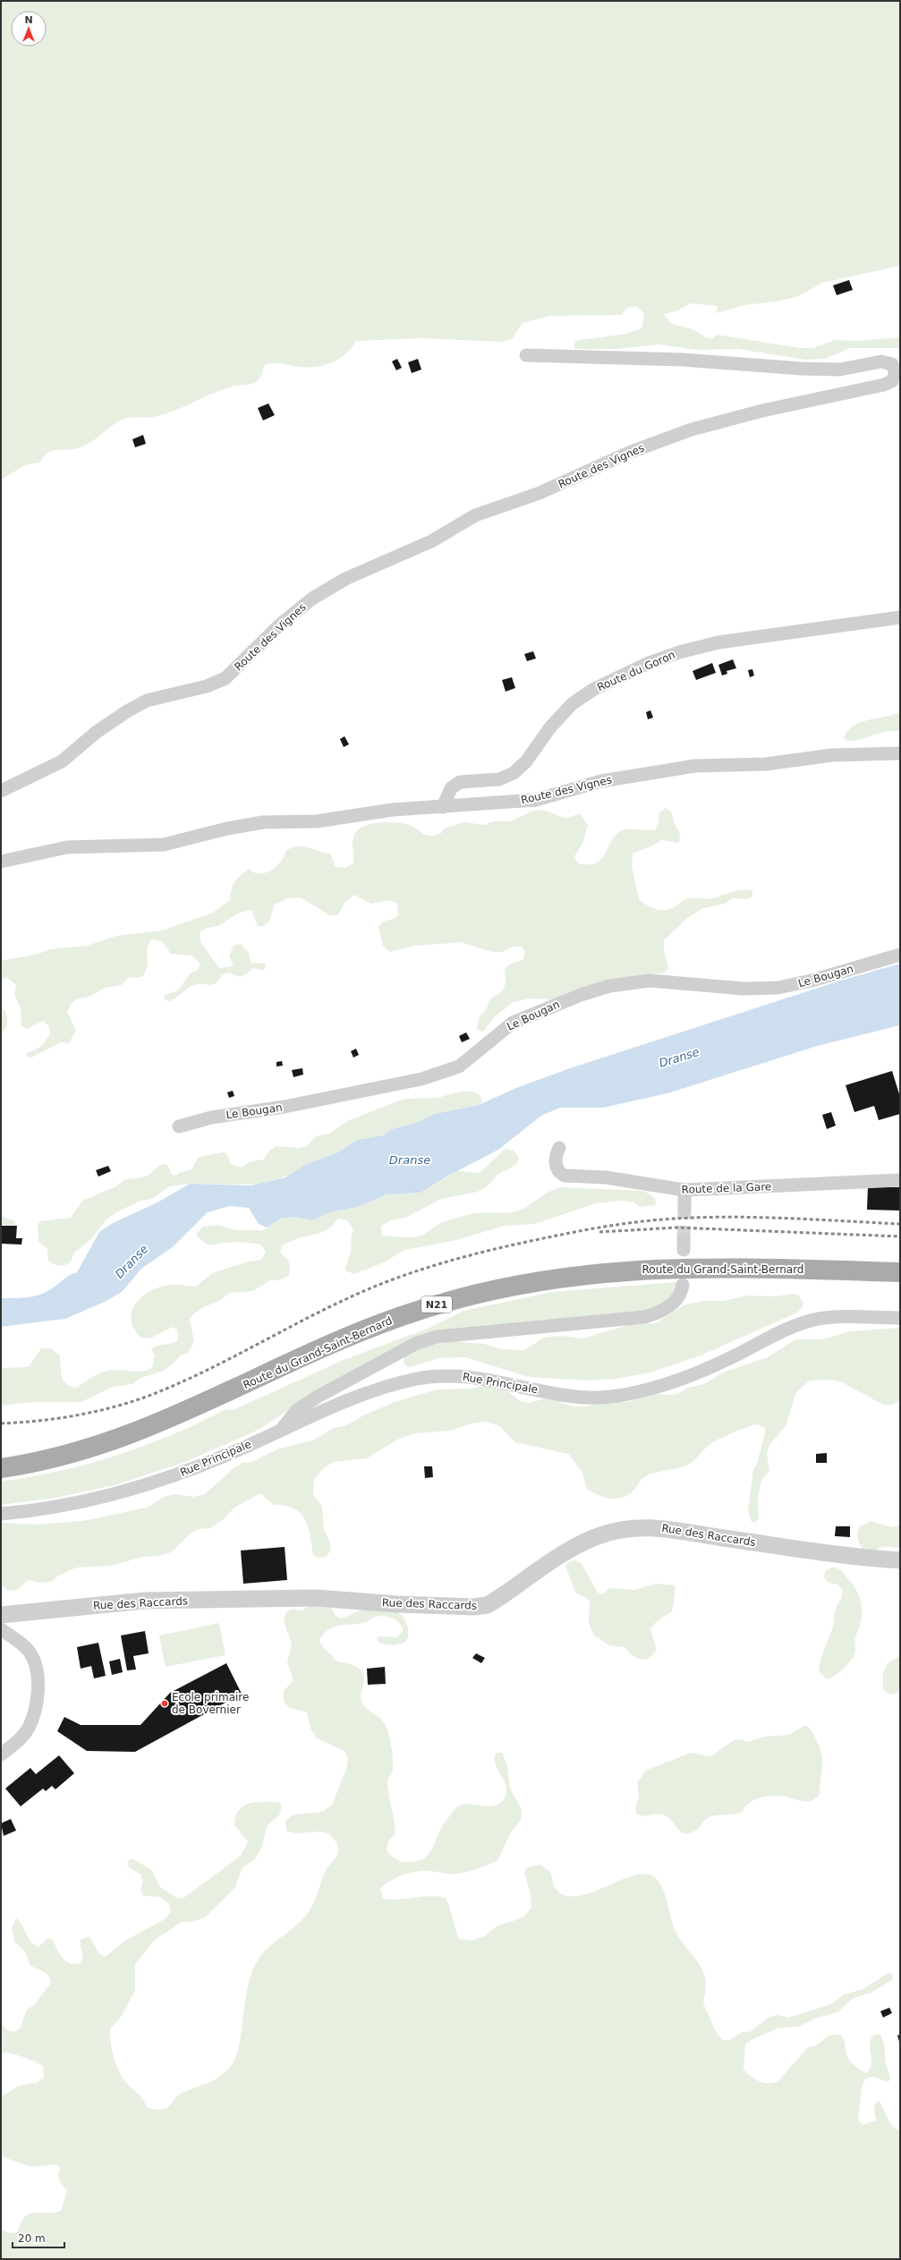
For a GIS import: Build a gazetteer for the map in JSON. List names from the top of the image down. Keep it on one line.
{"streets":{"main road":["Route du Grand-Saint-Bernard","N21"],"street":["Route des Vignes","Route du Goron","Le Bougan","Route de la Gare","Rue Principale","Rue des Raccards"]},"crossings":[["Route des Vignes","Route du Goron"]],"water":["Dranse"],"places":["Ecole primaire de Bovernier"],"scale_bar":"20 m","north":"top"}
